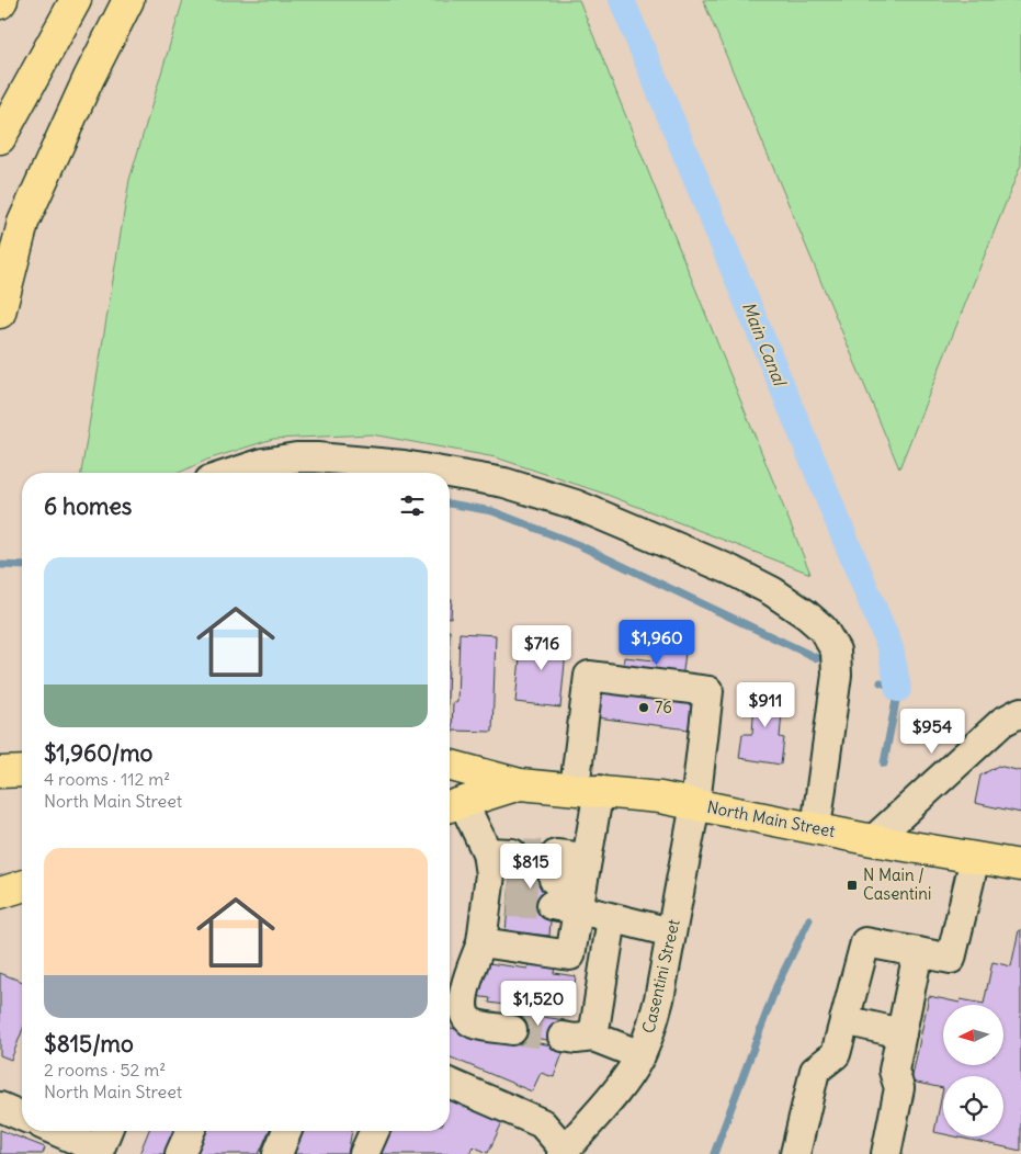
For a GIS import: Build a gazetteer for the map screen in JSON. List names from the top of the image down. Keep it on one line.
{"streets":{"main road":["North Main Street"],"street":["Casentini Street"]},"crossings":[["North Main Street","Casentini Street"]],"water":["Main Canal"],"places":{"other":["76"],"transit":["N Main / Casentini"]},"north":"left","page":{"heading":"6 homes","list":[{"name":"$1,960/mo","note":"4 rooms · 112 m² · North Main Street"},{"name":"$815/mo","note":"2 rooms · 52 m² · North Main Street"}],"price":["$1,960","$716","$911","$954","$815","$1,520"]}}
